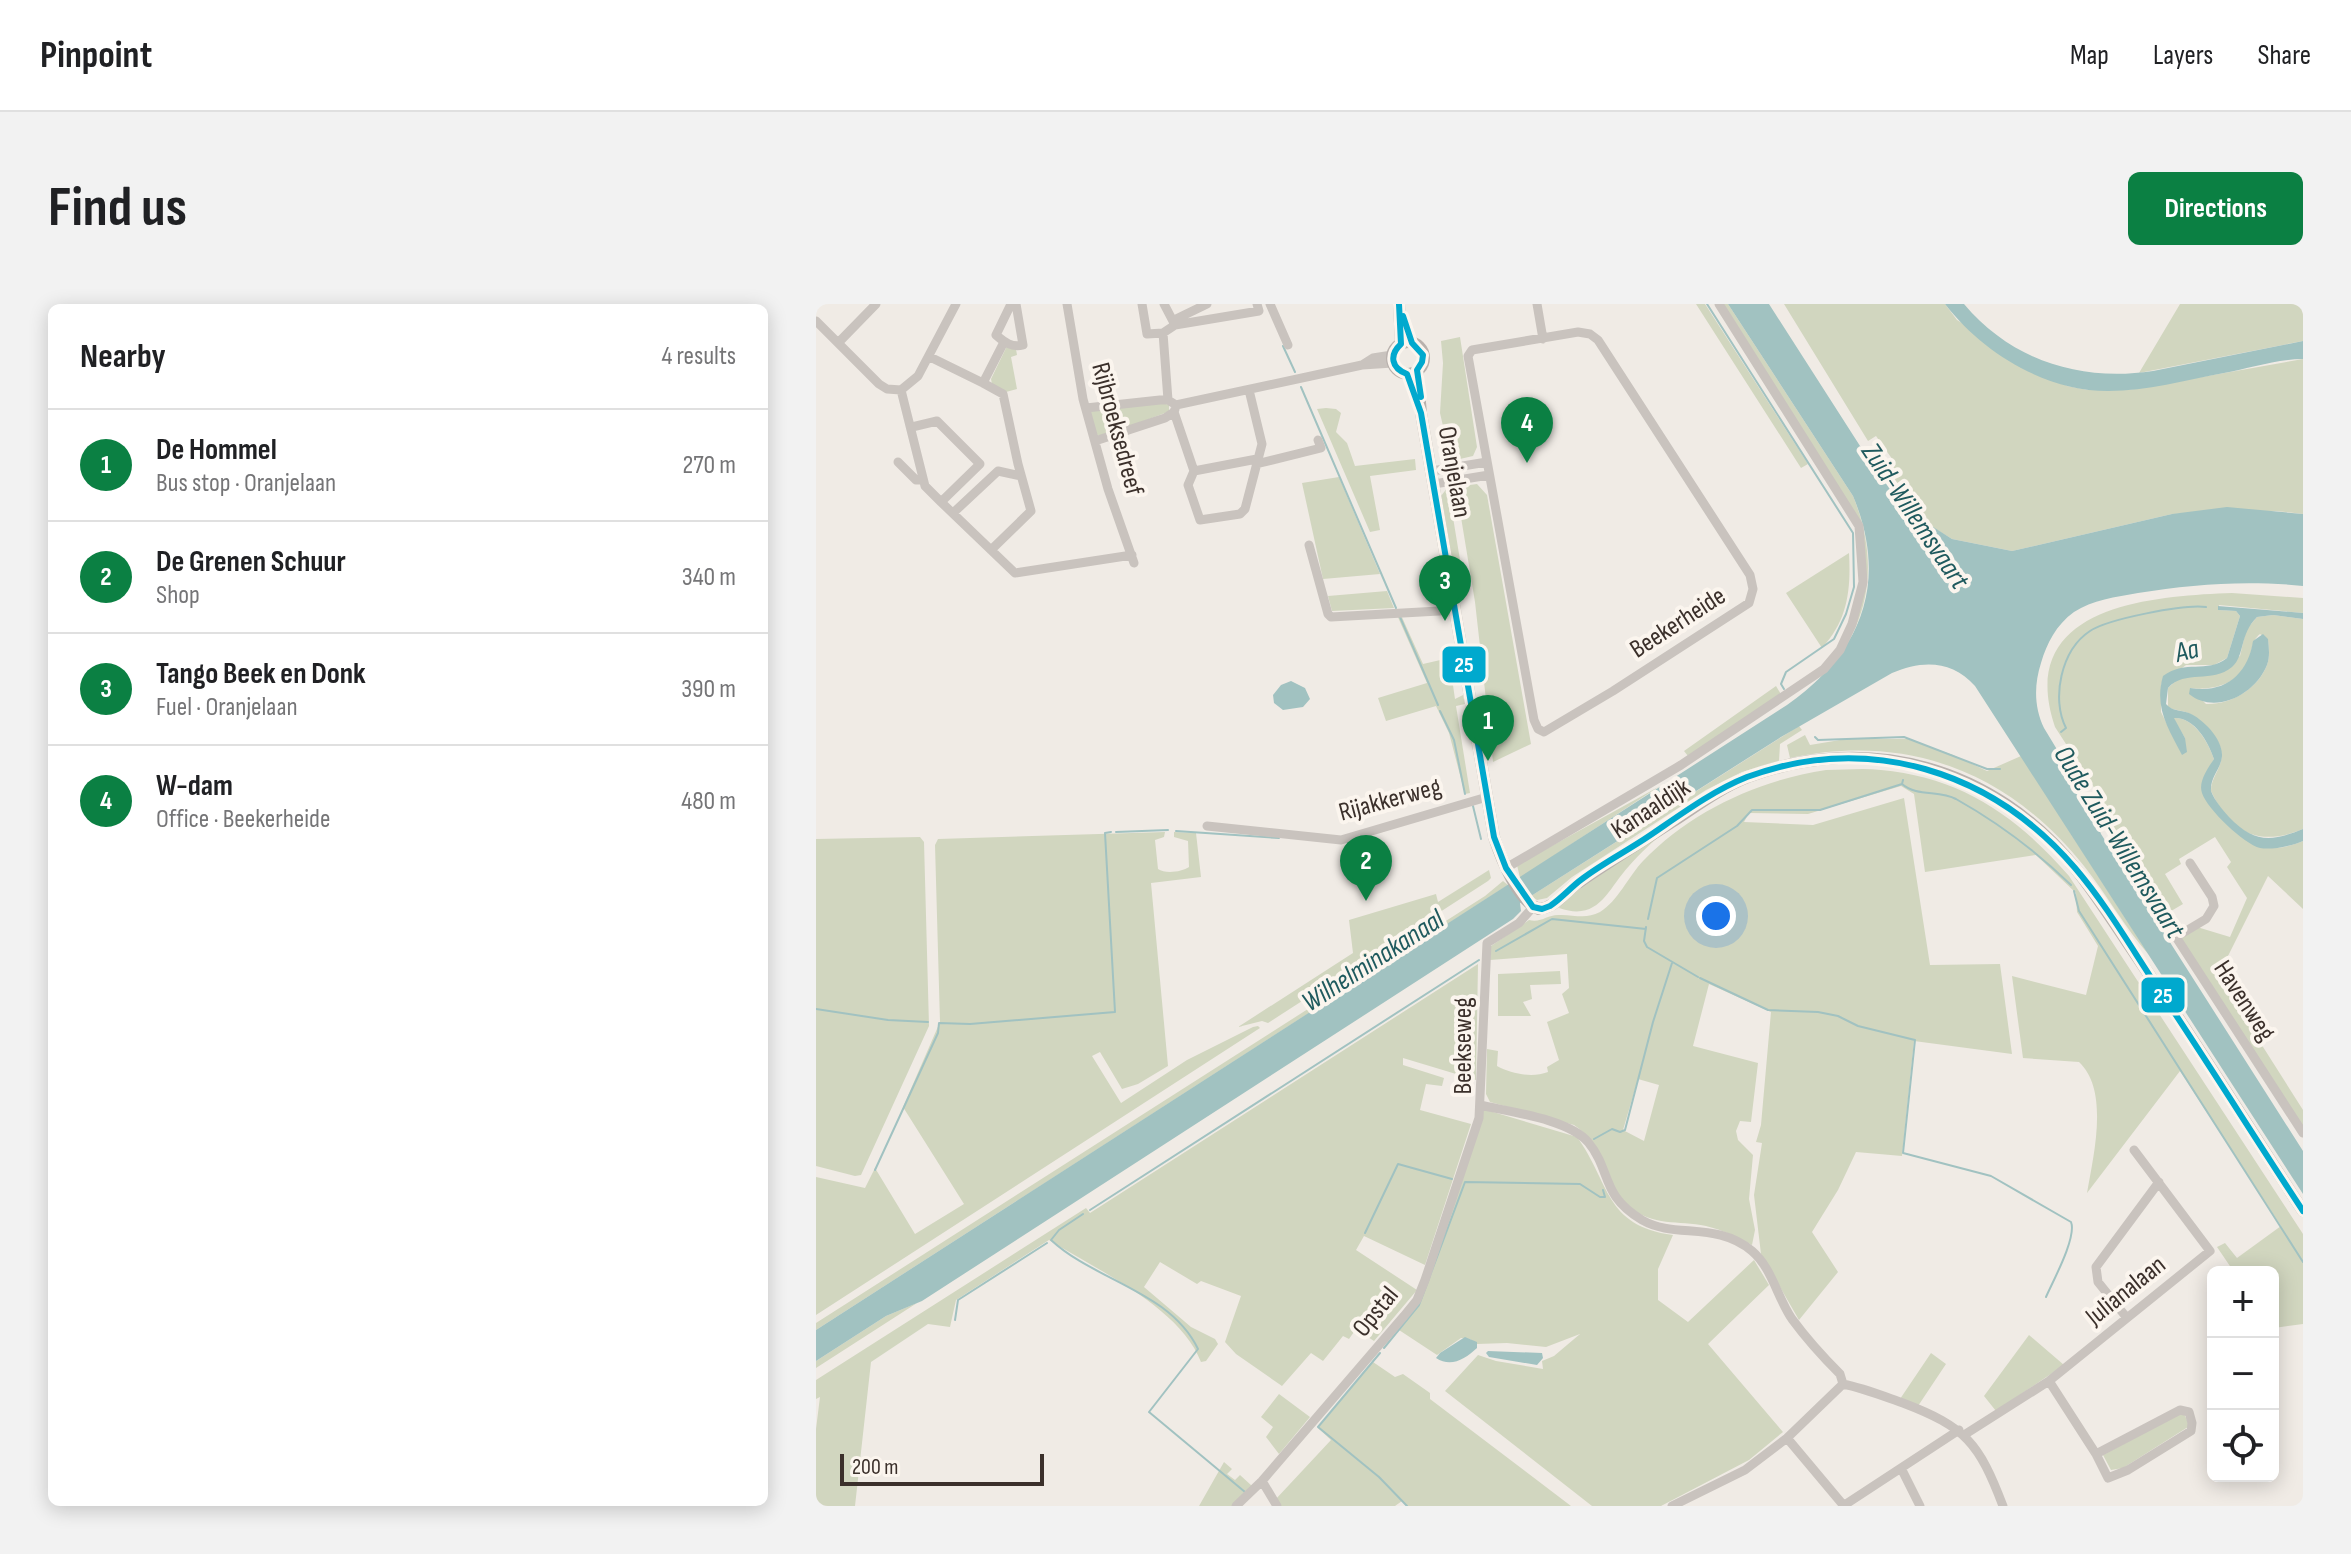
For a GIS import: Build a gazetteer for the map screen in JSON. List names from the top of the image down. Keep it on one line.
{"streets":{"main road":["Oranjelaan","Kanaaldijk"],"street":["Rijbroeksedreef","Beekerheide","Rijakkerweg","Havenweg","Beekseweg","Julianalaan","Opstal"]},"crossings":[["Oranjelaan","Rijakkerweg"],["Oranjelaan","Kanaaldijk"],["Oranjelaan","Beekseweg"],["Kanaaldijk","Beekseweg"],["Beekseweg","Opstal"]],"water":["Zuid-Willemsvaart","Aa","Oude Zuid-Willemsvaart","Wilhelminakanaal"],"lines":["transit line 25"],"scale_bar":"200 m","page":{"header":"Pinpoint","nav":["Map","Layers","Share"],"buttons":"Directions","title":"Find us","heading":["Nearby","4 results"],"pins":["4","3","1","2"],"list":[{"mark":"1","name":"De Hommel","note":"Bus stop · Oranjelaan","value":"270 m"},{"mark":"2","name":"De Grenen Schuur","note":"Shop","value":"340 m"},{"mark":"3","name":"Tango Beek en Donk","note":"Fuel · Oranjelaan","value":"390 m"},{"mark":"4","name":"W-dam","note":"Office · Beekerheide","value":"480 m"}],"map_buttons":["+","−"],"scale":"200 m"}}
